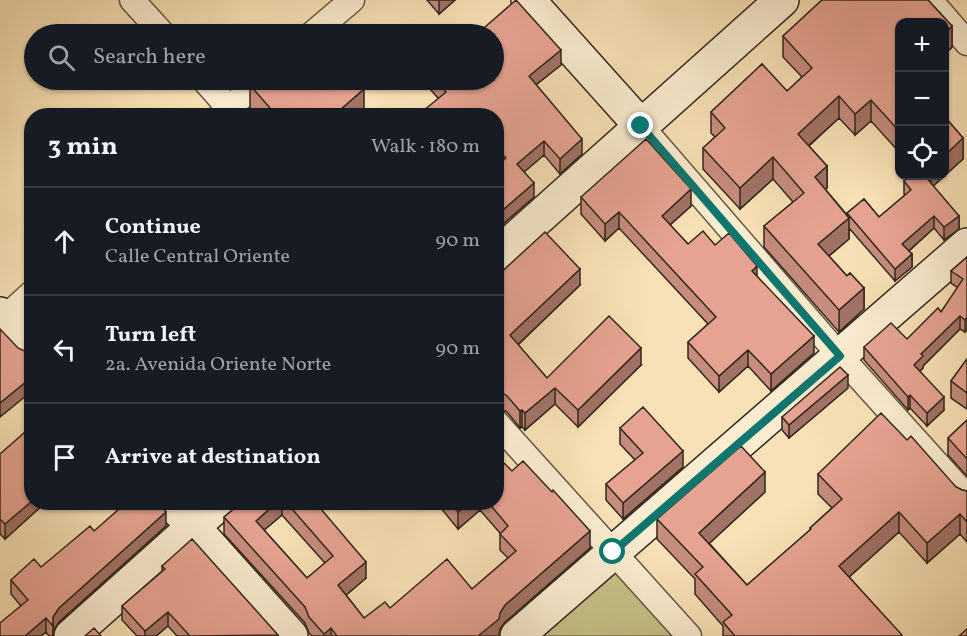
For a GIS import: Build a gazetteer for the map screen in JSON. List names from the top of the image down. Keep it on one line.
{"page":{"map_buttons":["+","−"],"search":"Search here","heading":["3 min","Walk · 180 m"],"list":[["Continue","Calle Central Oriente","90 m"],["Turn left","2a. Avenida Oriente Norte","90 m"],"Arrive at destination"]}}
